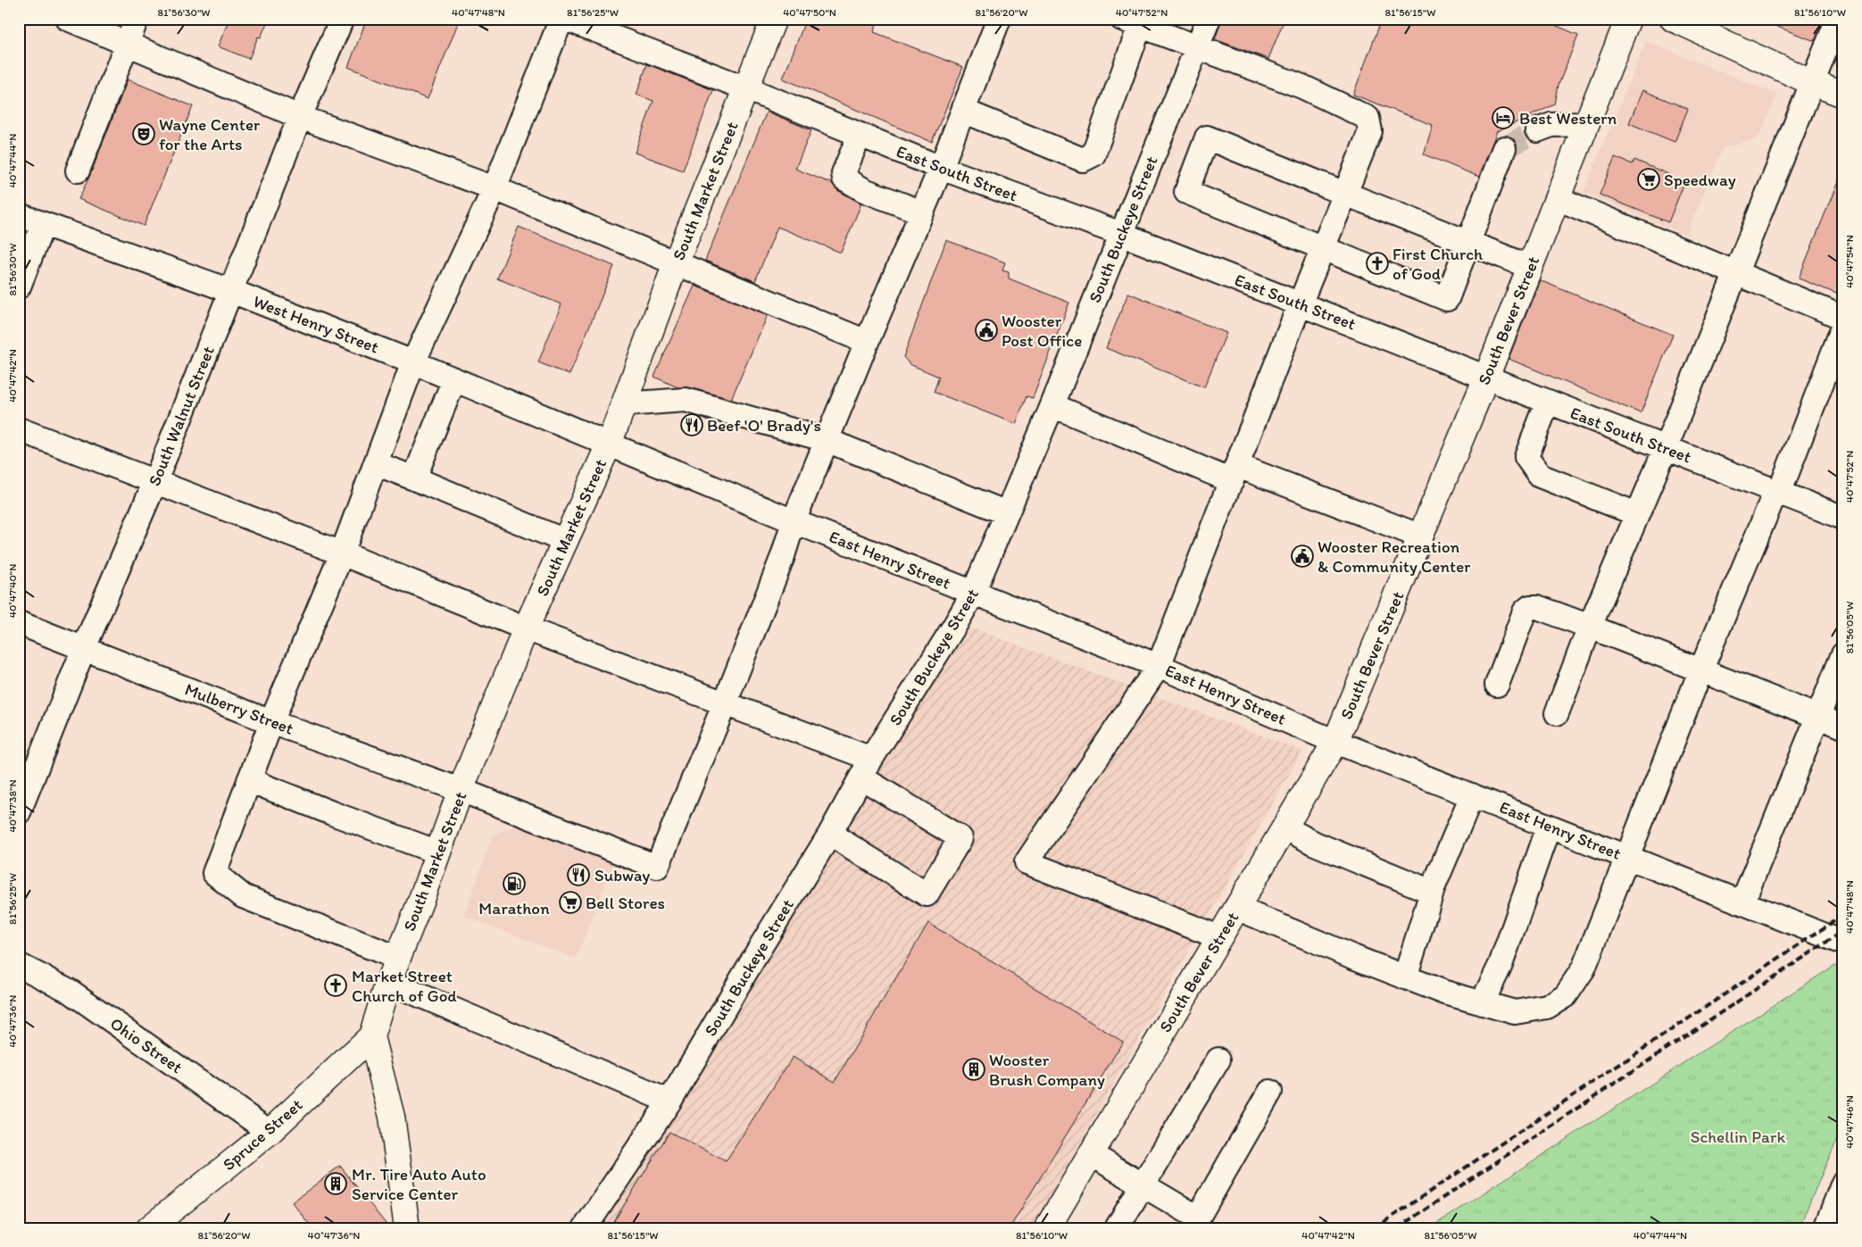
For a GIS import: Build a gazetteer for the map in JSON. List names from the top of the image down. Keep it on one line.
{"streets":{"main road":["South Market Street","South Bever Street","Spruce Street"],"street":["East South Street","South Buckeye Street","West Henry Street","South Walnut Street","East Henry Street","Mulberry Street","Ohio Street"]},"crossings":[["East South Street","South Market Street"],["East South Street","South Buckeye Street"],["East South Street","South Bever Street"],["South Market Street","West Henry Street"],["South Market Street","East Henry Street"],["South Market Street","Mulberry Street"],["South Market Street","Spruce Street"],["South Buckeye Street","East Henry Street"],["South Bever Street","East Henry Street"],["West Henry Street","South Walnut Street"],["West Henry Street","East Henry Street"],["South Walnut Street","Mulberry Street"],["Ohio Street","Spruce Street"]],"parks":["Schellin Park"],"places":{"hotel":["Best Western"],"theatre":["Wayne Center for the Arts"],"supermarket":["Speedway","Bell Stores"],"church":["First Church of God","Market Street Church of God"],"public building":["Wooster Post Office","Wooster Recreation & Community Center"],"restaurant":["Beef 'O' Brady's","Subway"],"fuel station":["Marathon"],"building":["Wooster Brush Company","Mr. Tire Auto Auto Service Center"]},"coordinates":["81°56'30\"W","40°47'48\"N","81°56'25\"W","40°47'50\"N","81°56'20\"W","40°47'52\"N","81°56'15\"W","81°56'10\"W","40°47'44\"N","40°47'54\"N","40°47'42\"N","40°47'40\"N","81°56'05\"W","40°47'38\"N","40°47'36\"N","40°47'46\"N"]}
